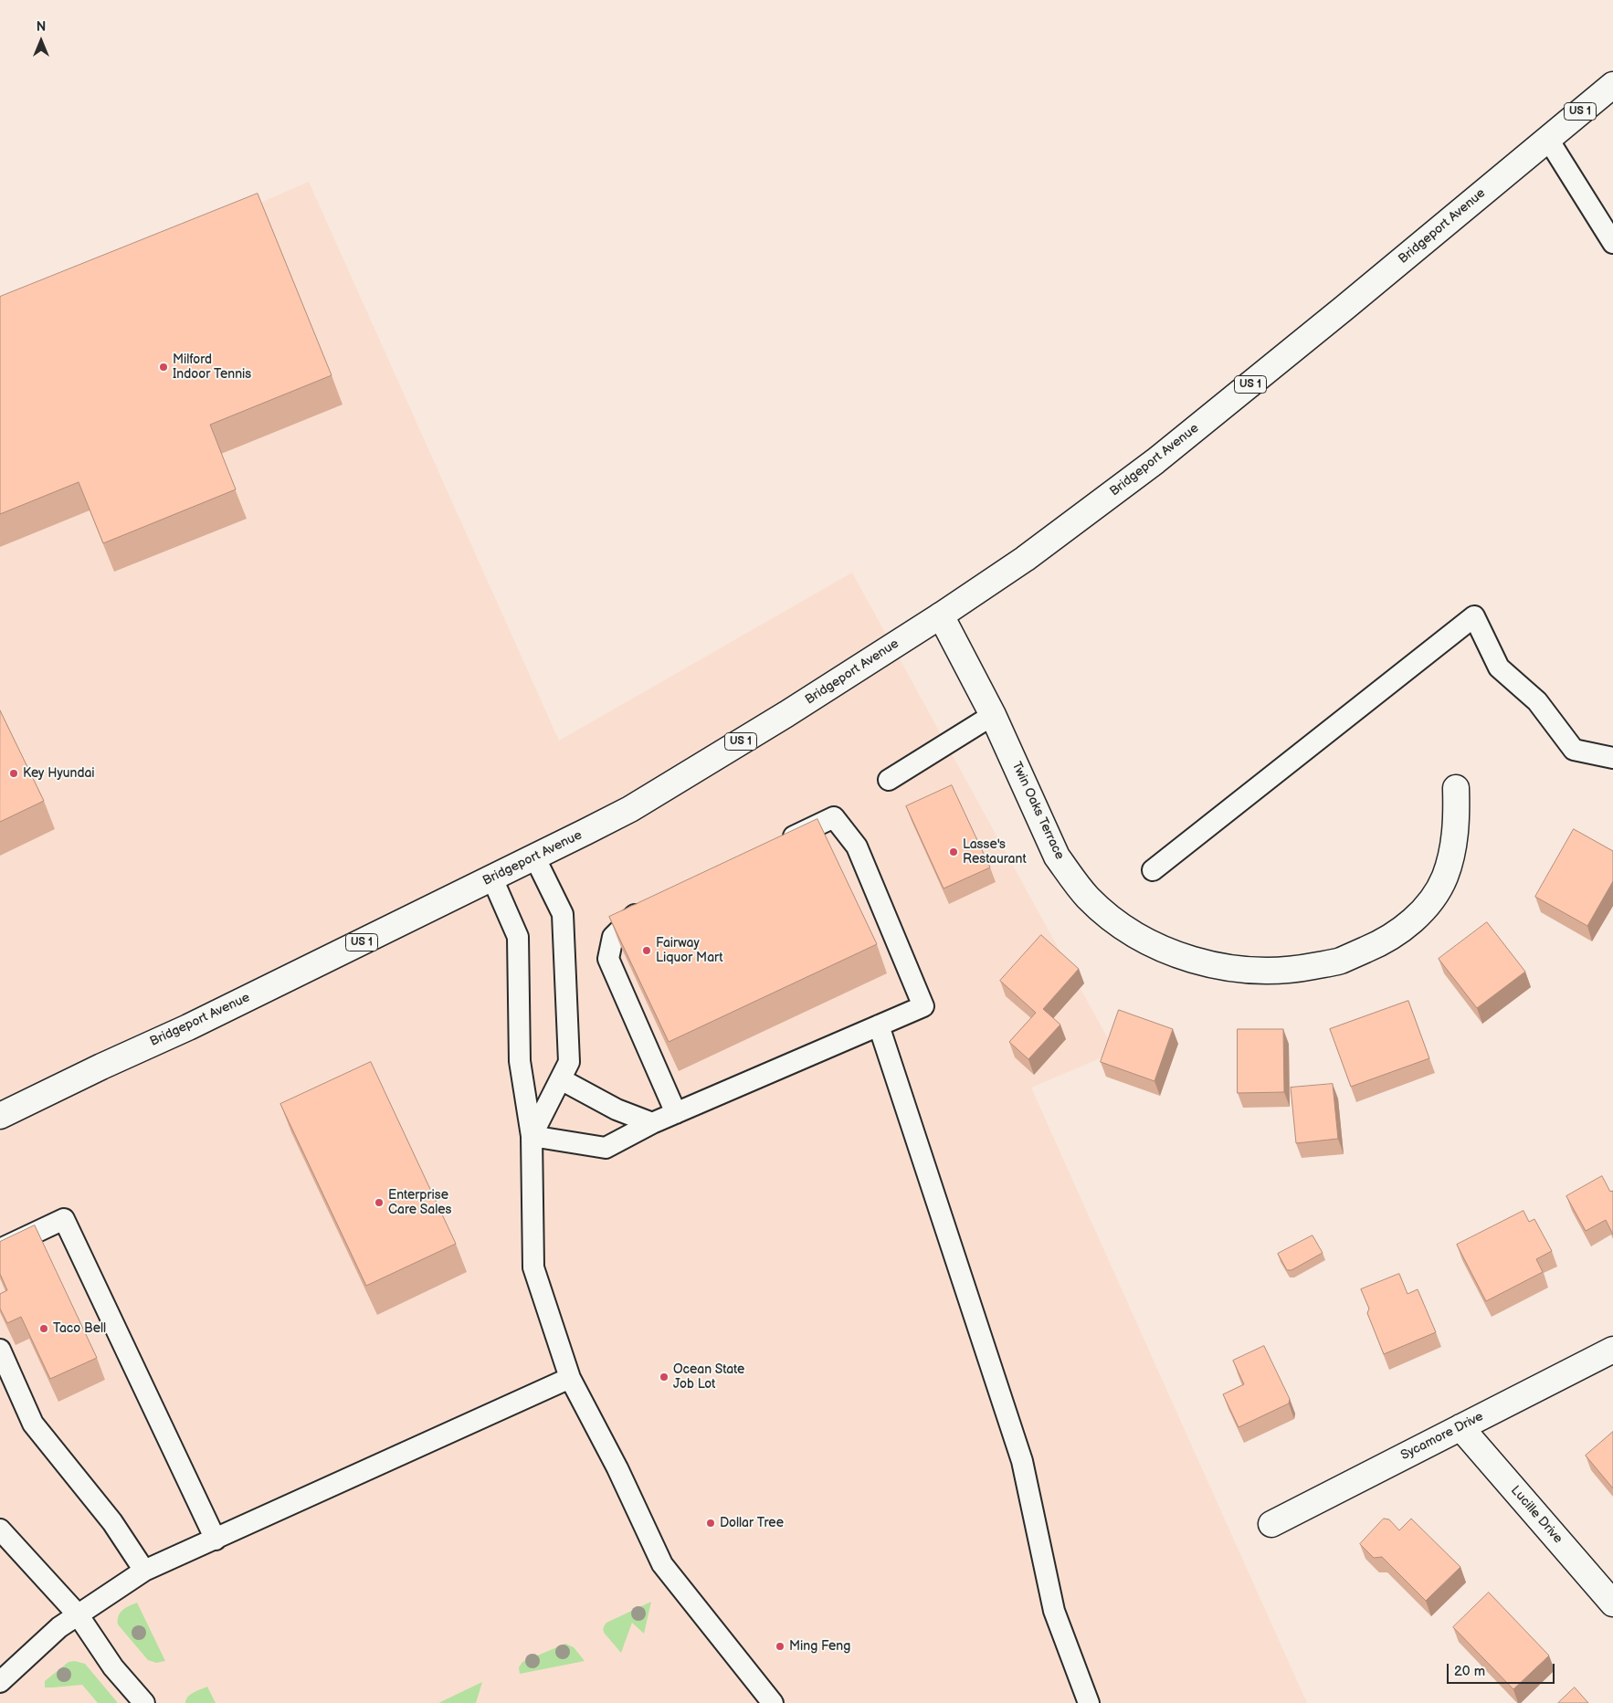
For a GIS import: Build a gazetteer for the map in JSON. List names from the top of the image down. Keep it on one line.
{"streets":{"main road":["US 1","Bridgeport Avenue","Twin Oaks Terrace","Sycamore Drive","Lucille Drive"]},"crossings":[["Bridgeport Avenue","Twin Oaks Terrace"],["Sycamore Drive","Lucille Drive"]],"places":["Milford Indoor Tennis","Key Hyundai","Lasse's Restaurant","Fairway Liquor Mart","Enterprise Care Sales","Taco Bell","Ocean State Job Lot","Dollar Tree","Ming Feng"],"scale_bar":"20 m","north":"top"}
